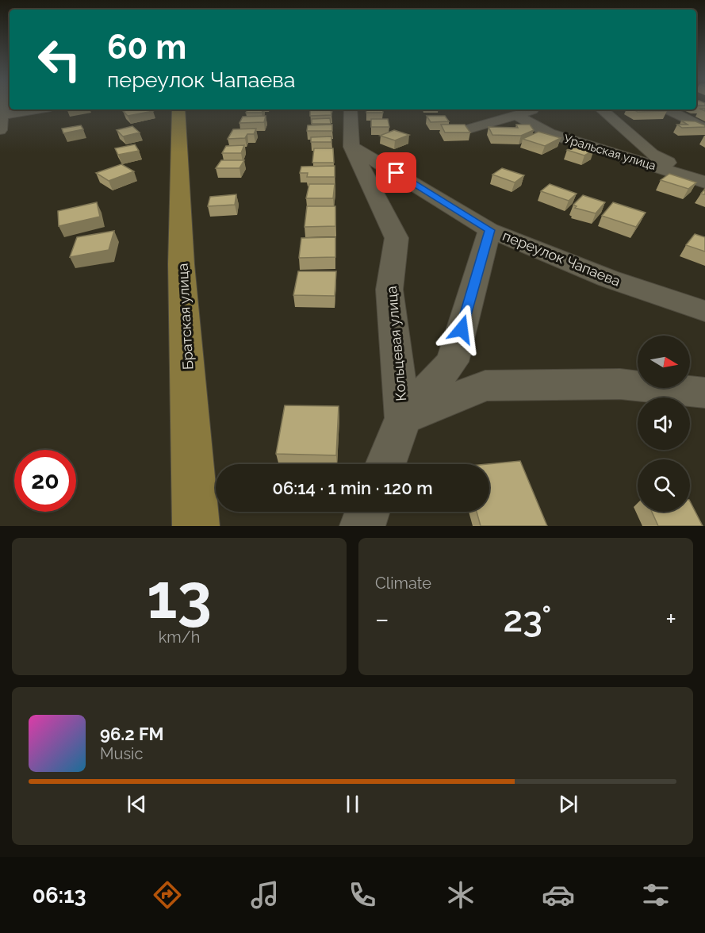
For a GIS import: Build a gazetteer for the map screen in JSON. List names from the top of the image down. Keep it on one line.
{"streets":{"main road":["Братская улица"],"street":["Уральская улица","переулок Чапаева","Кольцевая улица"]},"crossings":[["переулок Чапаева","Кольцевая улица"]],"north":"right","page":{"turn":["60 m","переулок Чапаева"],"limit":"20","trip":"06:14 · 1 min · 120 m","tile":[["13","km/h"],"Climate"],"heat":["−","23°","+"],"song":["96.2 FM","Music"],"tabs":"06:13"}}
